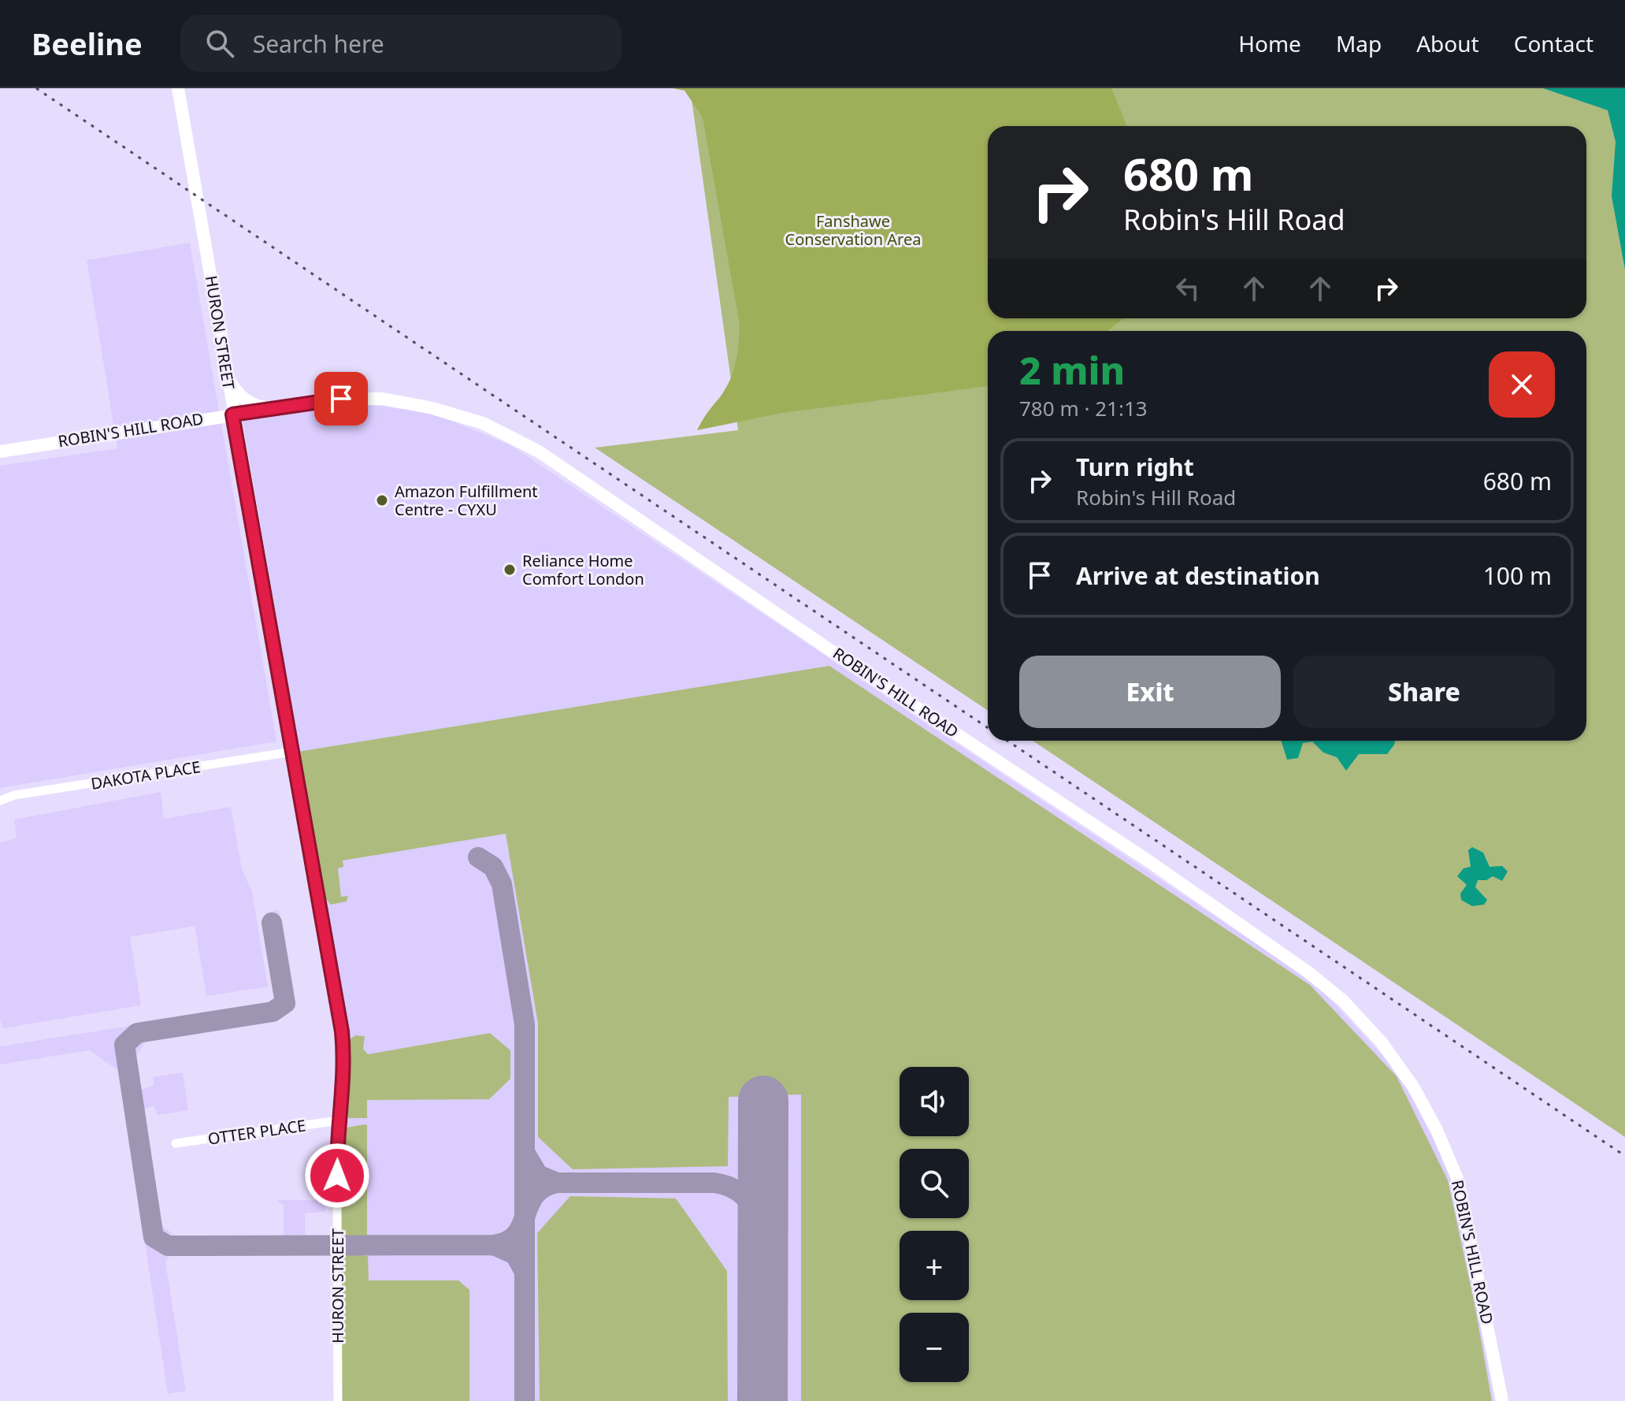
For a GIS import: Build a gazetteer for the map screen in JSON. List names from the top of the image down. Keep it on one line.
{"streets":{"main road":["HURON STREET","ROBIN'S HILL ROAD"],"street":["DAKOTA PLACE","OTTER PLACE"]},"crossings":[["HURON STREET","ROBIN'S HILL ROAD"],["HURON STREET","DAKOTA PLACE"],["HURON STREET","OTTER PLACE"]],"parks":["Fanshawe Conservation Area"],"places":["Amazon Fulfillment Centre - CYXU","Reliance Home Comfort London"],"page":{"header":"Beeline","search":"Search here","nav":["Home","Map","About","Contact"],"turn":["680 m","Robin's Hill Road"],"heading":["2 min","780 m · 21:13"],"list":[{"name":"Turn right","note":"Robin's Hill Road","value":"680 m"},{"name":"Arrive at destination","value":"100 m"}],"buttons":["Exit","Share"],"map_buttons":["+","−"]}}
